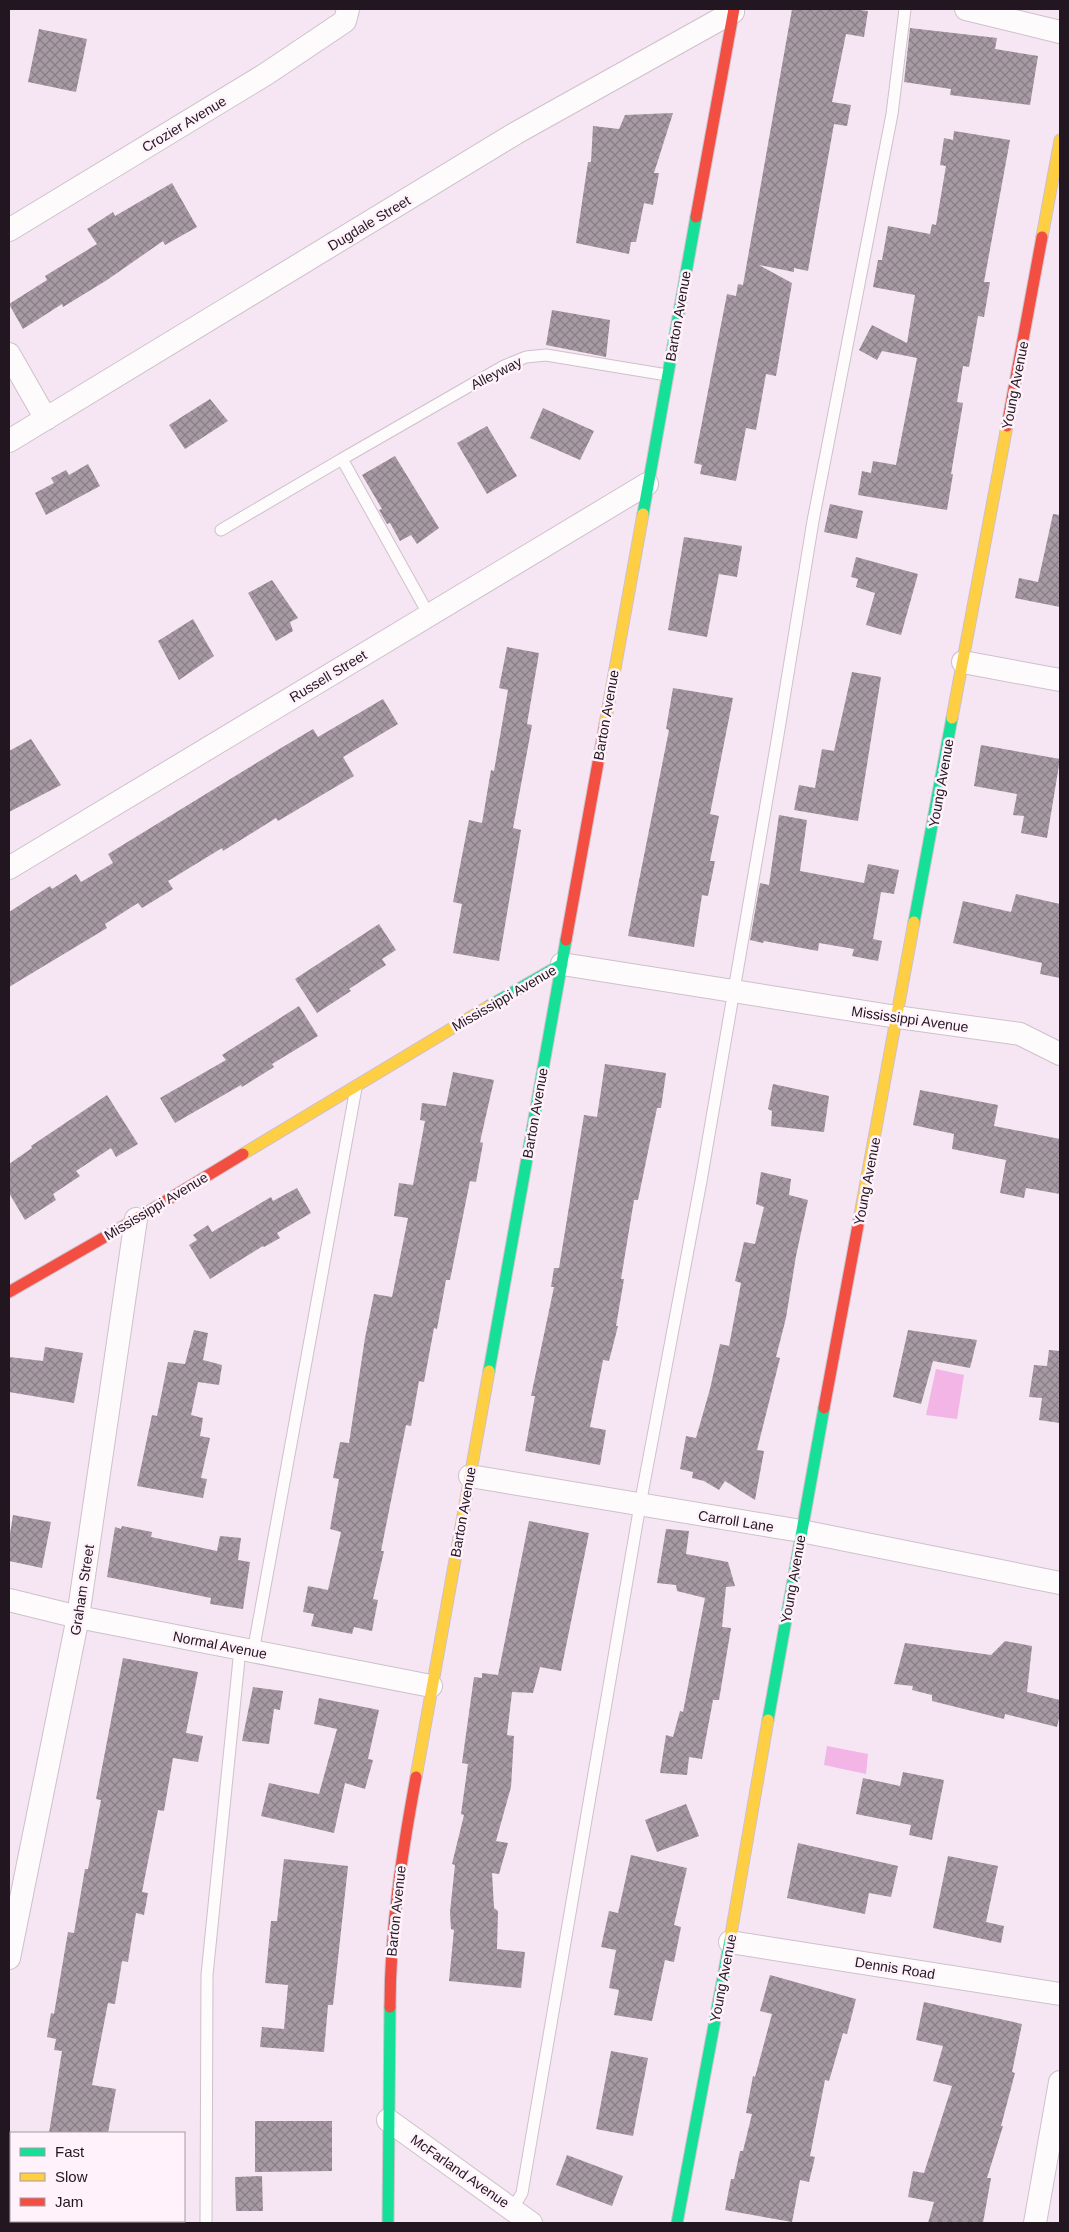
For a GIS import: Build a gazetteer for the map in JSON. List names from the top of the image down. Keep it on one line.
{"streets":{"street":["Crozier Avenue","Dugdale Street","Barton Avenue","Young Avenue","Russell Street","Mississippi Avenue","Carroll Lane","Graham Street","Normal Avenue","Dennis Road","McFarland Avenue"],"lane":["Alleyway"]},"crossings":[["Dugdale Street","Barton Avenue"],["Barton Avenue","Alleyway"],["Barton Avenue","Russell Street"],["Barton Avenue","Mississippi Avenue"],["Barton Avenue","Carroll Lane"],["Barton Avenue","Normal Avenue"],["Barton Avenue","McFarland Avenue"],["Young Avenue","Mississippi Avenue"],["Young Avenue","Carroll Lane"],["Young Avenue","Dennis Road"],["Mississippi Avenue","Graham Street"],["Graham Street","Normal Avenue"]],"legend":["Fast","Slow","Jam"]}
